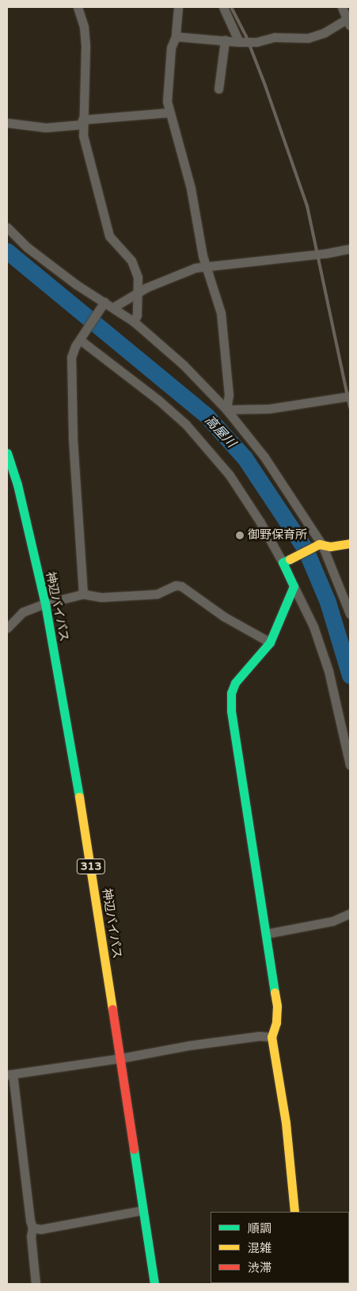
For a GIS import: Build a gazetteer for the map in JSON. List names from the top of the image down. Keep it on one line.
{"streets":{"main road":["神辺バイパス","313"]},"water":["高屋川"],"places":["御野保育所"],"legend":["順調","混雑","渋滞"]}
